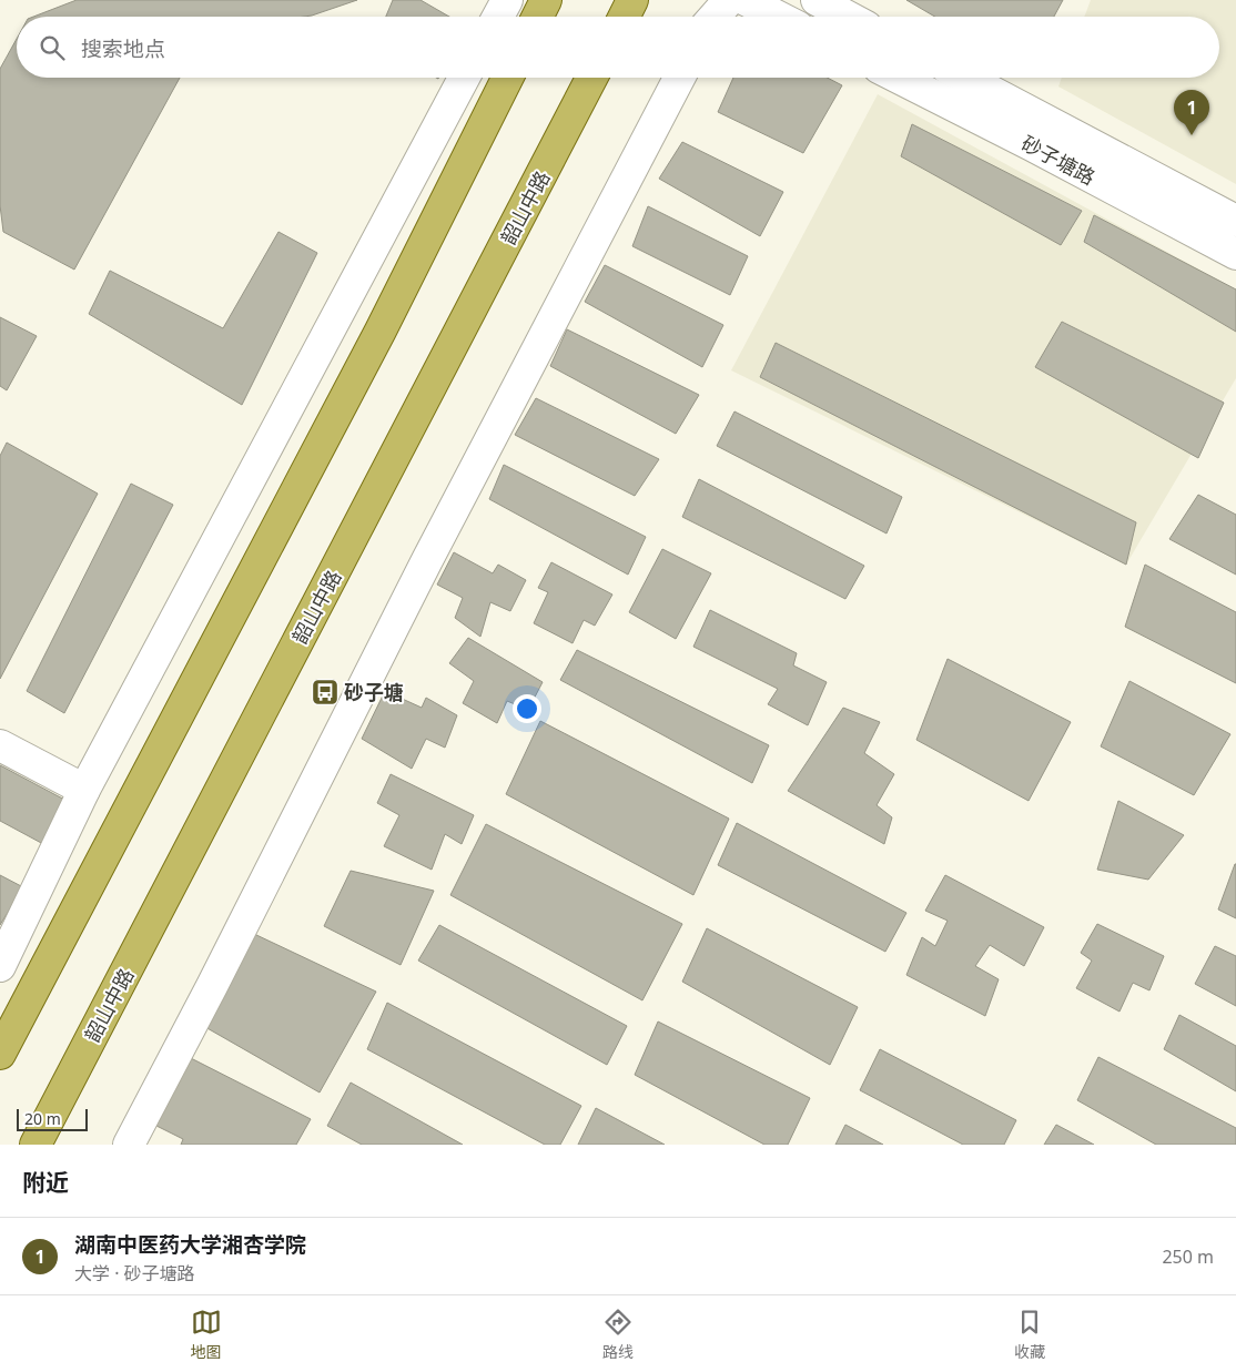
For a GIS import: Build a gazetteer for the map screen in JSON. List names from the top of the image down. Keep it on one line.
{"streets":{"main road":["韶山中路"],"street":["砂子塘路"]},"places":{"bus stop":["砂子塘"]},"scale_bar":"20 m","page":{"search":"搜索地点","pins":"1","scale":"20 m","heading":"附近","list":[{"mark":"1","name":"湖南中医药大学湘杏学院","note":"大学 · 砂子塘路","value":"250 m"}],"nav":["地图","路线","收藏"]}}
